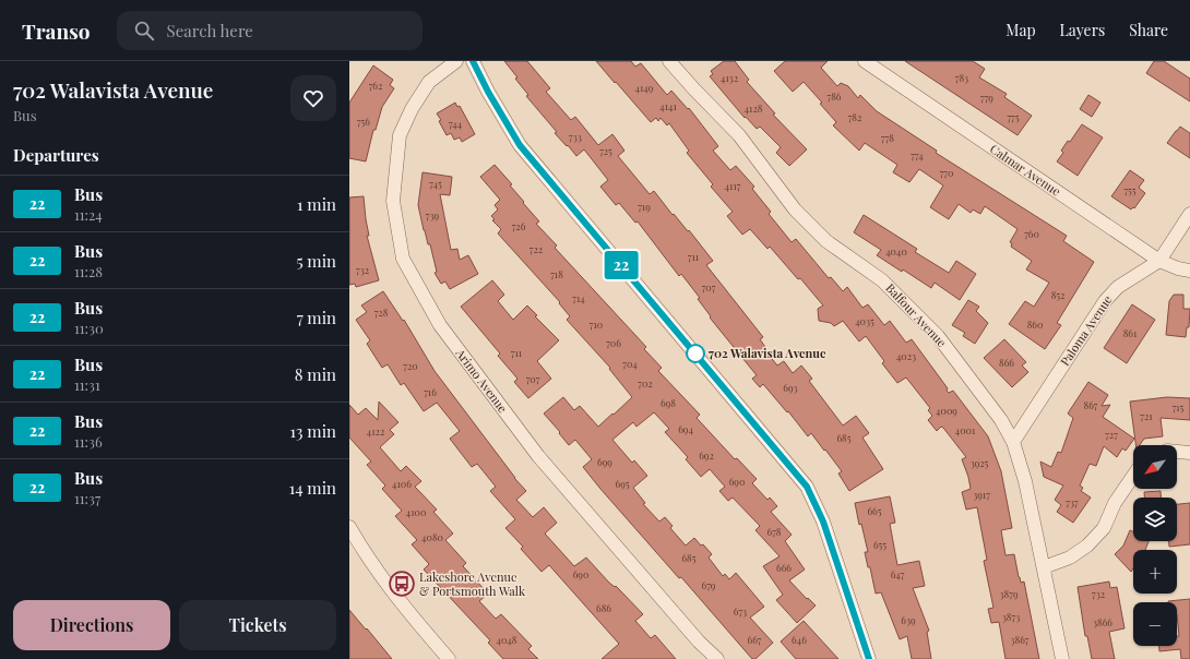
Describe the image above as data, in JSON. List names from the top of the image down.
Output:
{
  "streets": {
    "street": [
      "Calmar Avenue",
      "Balfour Avenue",
      "Paloma Avenue",
      "Arimo Avenue"
    ]
  },
  "crossings": [
    ["Calmar Avenue", "Paloma Avenue"],
    ["Balfour Avenue", "Paloma Avenue"]
  ],
  "places": {
    "other": ["702 Walavista Avenue"],
    "bus stop": ["Lakeshore Avenue & Portsmouth Walk"]
  },
  "lines": ["bus line 22"],
  "house_numbers": [
    "4132",
    "783",
    "762",
    "4149",
    "786",
    "779",
    "4141",
    "4128",
    "782",
    "775",
    "756",
    "744",
    "733",
    "778",
    "725",
    "774",
    "770",
    "745",
    "4117",
    "755",
    "719",
    "739",
    "726",
    "760",
    "722",
    "4040",
    "711",
    "732",
    "718",
    "707",
    "852",
    "714",
    "728",
    "4035",
    "710",
    "860",
    "861",
    "706",
    "711",
    "4023",
    "866",
    "704",
    "720",
    "707",
    "702",
    "693",
    "716",
    "698",
    "867",
    "715",
    "4009",
    "721",
    "694",
    "4001",
    "4122",
    "727",
    "685",
    "692",
    "699",
    "3925",
    "690",
    "4106",
    "695",
    "3917",
    "737",
    "665",
    "4100",
    "678",
    "4080",
    "655",
    "685",
    "666",
    "690",
    "647",
    "679",
    "3879",
    "732",
    "686",
    "673",
    "3873",
    "639",
    "3866",
    "4048",
    "667",
    "646",
    "3867"
  ],
  "north": "bottom left",
  "page": {
    "header": "Transo",
    "search": "Search here",
    "nav": ["Map", "Layers", "Share"],
    "heading": [
      ["702 Walavista Avenue", "Bus"],
      "Departures"
    ],
    "on_map": "22",
    "list": [
      {
        "mark": "22",
        "name": "Bus",
        "note": "11:24",
        "value": "1 min"
      },
      {
        "mark": "22",
        "name": "Bus",
        "note": "11:28",
        "value": "5 min"
      },
      {
        "mark": "22",
        "name": "Bus",
        "note": "11:30",
        "value": "7 min"
      },
      {
        "mark": "22",
        "name": "Bus",
        "note": "11:31",
        "value": "8 min"
      },
      {
        "mark": "22",
        "name": "Bus",
        "note": "11:36",
        "value": "13 min"
      },
      {
        "mark": "22",
        "name": "Bus",
        "note": "11:37",
        "value": "14 min"
      }
    ],
    "map_buttons": ["+", "−"],
    "buttons": ["Directions", "Tickets"]
  }
}
